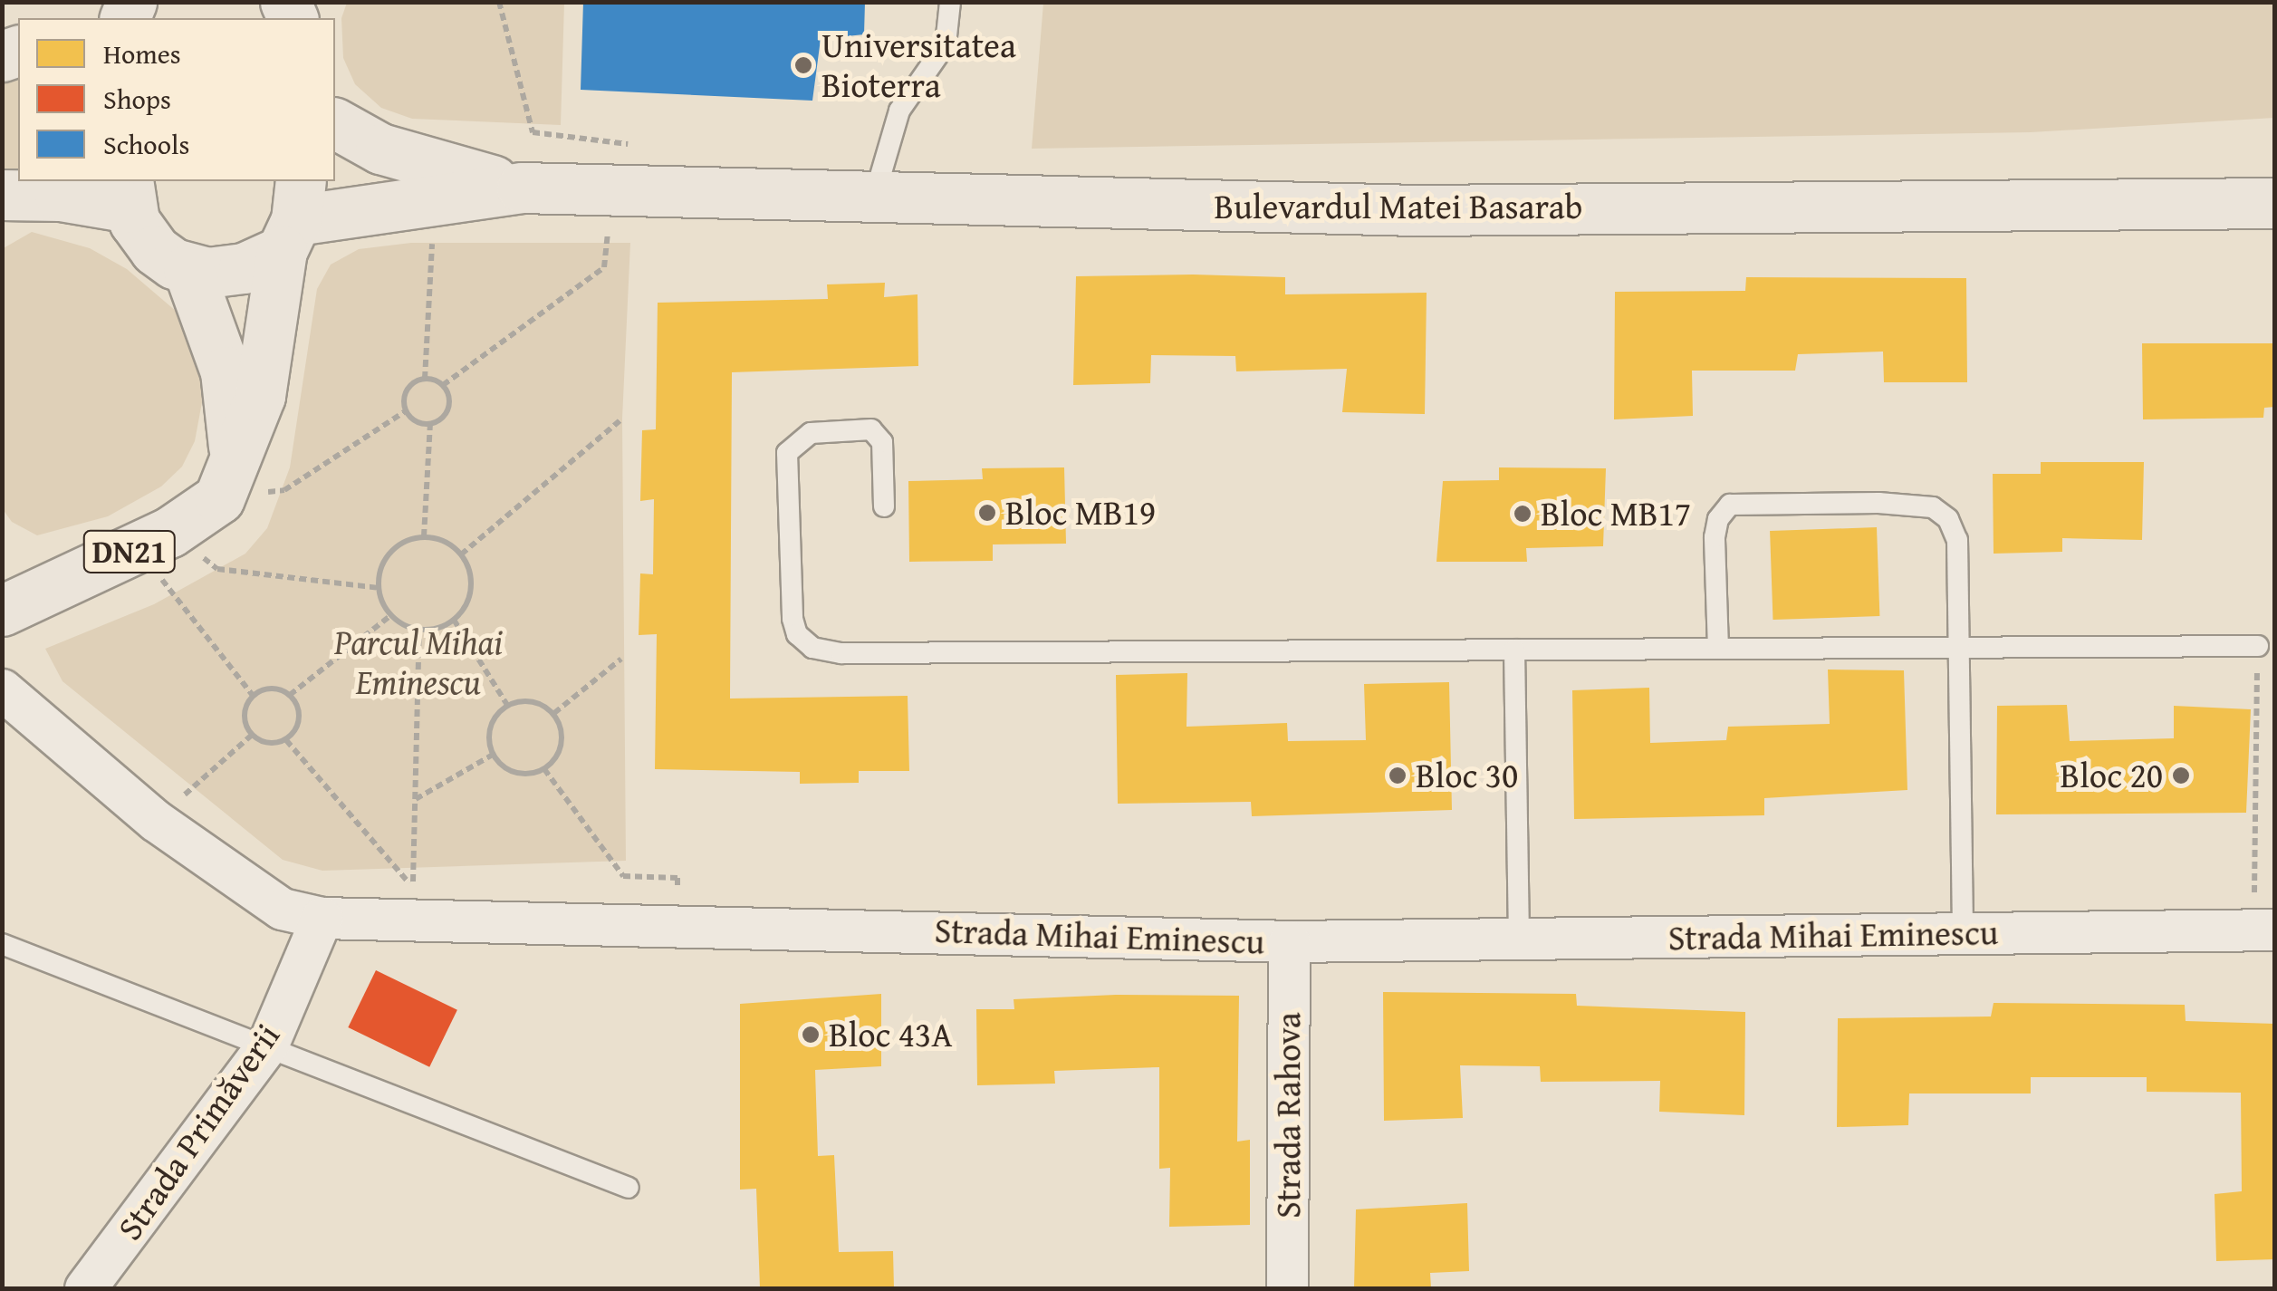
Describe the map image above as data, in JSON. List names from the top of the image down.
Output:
{
  "streets": {
    "main road": ["Bulevardul Matei Basarab", "DN21"],
    "street": ["Strada Mihai Eminescu", "Strada Rahova", "Strada Primăverii"]
  },
  "crossings": [
    ["Strada Mihai Eminescu", "Strada Rahova"],
    ["Strada Mihai Eminescu", "Strada Primăverii"]
  ],
  "parks": ["Parcul Mihai Eminescu"],
  "places": [
    "Universitatea Bioterra",
    "Bloc MB19",
    "Bloc MB17",
    "Bloc 30",
    "Bloc 20",
    "Bloc 43A"
  ],
  "legend": ["Homes", "Shops", "Schools"]
}
